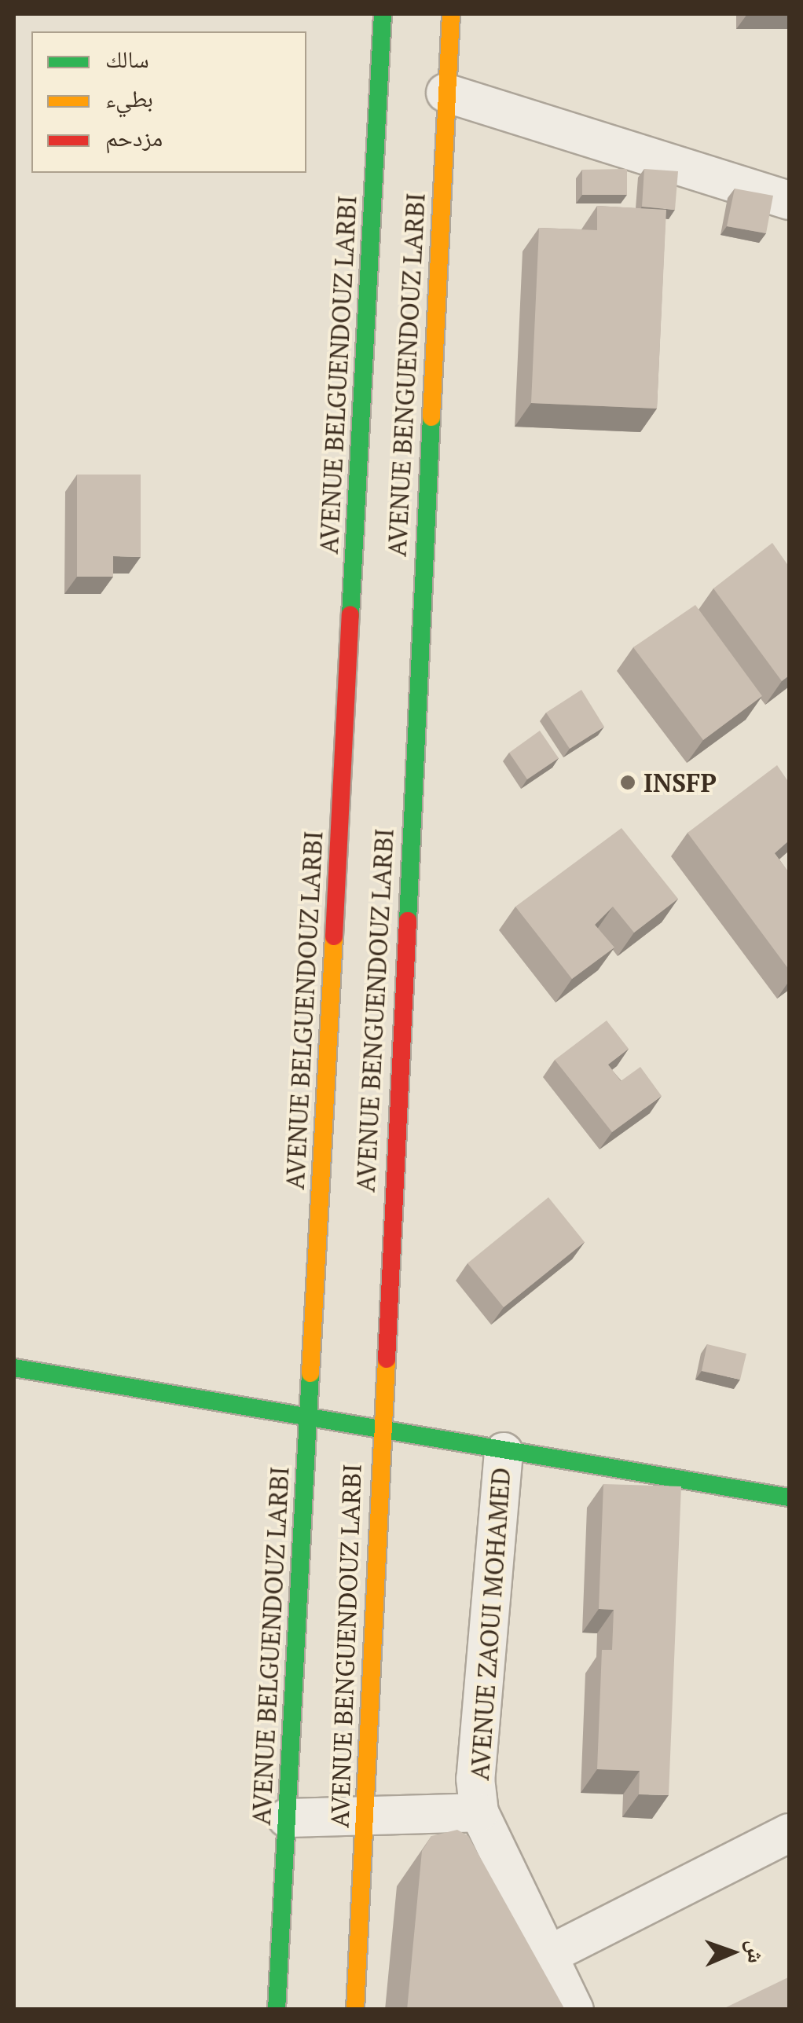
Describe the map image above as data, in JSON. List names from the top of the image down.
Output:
{
  "streets": {
    "main road": ["AVENUE BELGUENDOUZ LARBI", "AVENUE BENGUENDOUZ LARBI"],
    "street": ["AVENUE ZAOUI MOHAMED"]
  },
  "places": ["INSFP"],
  "legend": ["سالك", "بطيء", "مزدحم"],
  "north": "right"
}
